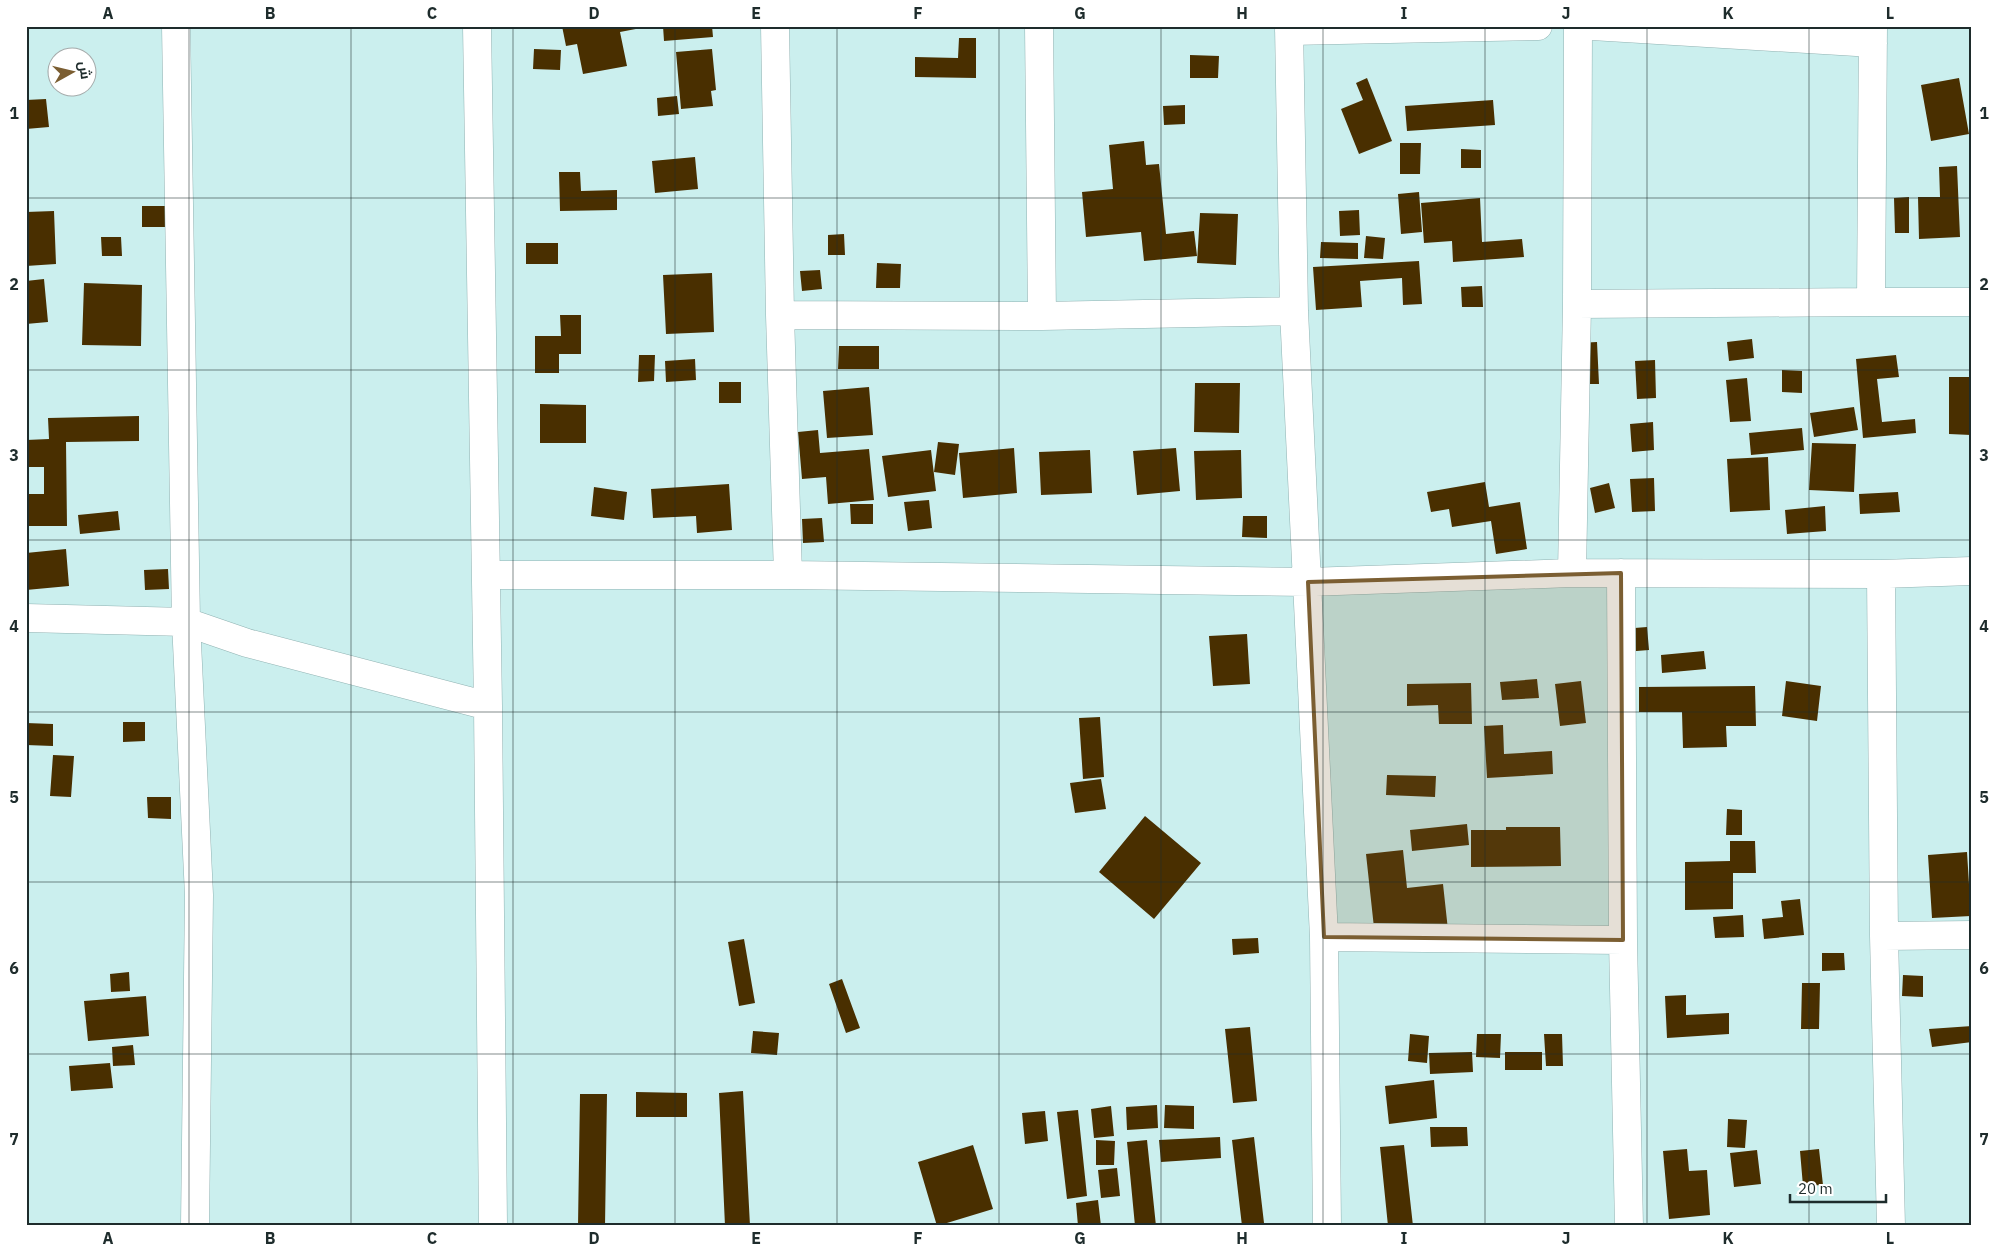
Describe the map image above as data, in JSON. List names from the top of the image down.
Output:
{
  "scale_bar": "20 m",
  "north": "right",
  "grid": {
    "columns": [
      "A",
      "B",
      "C",
      "D",
      "E",
      "F",
      "G",
      "H",
      "I",
      "J",
      "K",
      "L"
    ],
    "rows": [
      "1",
      "2",
      "3",
      "4",
      "5",
      "6",
      "7"
    ]
  }
}
